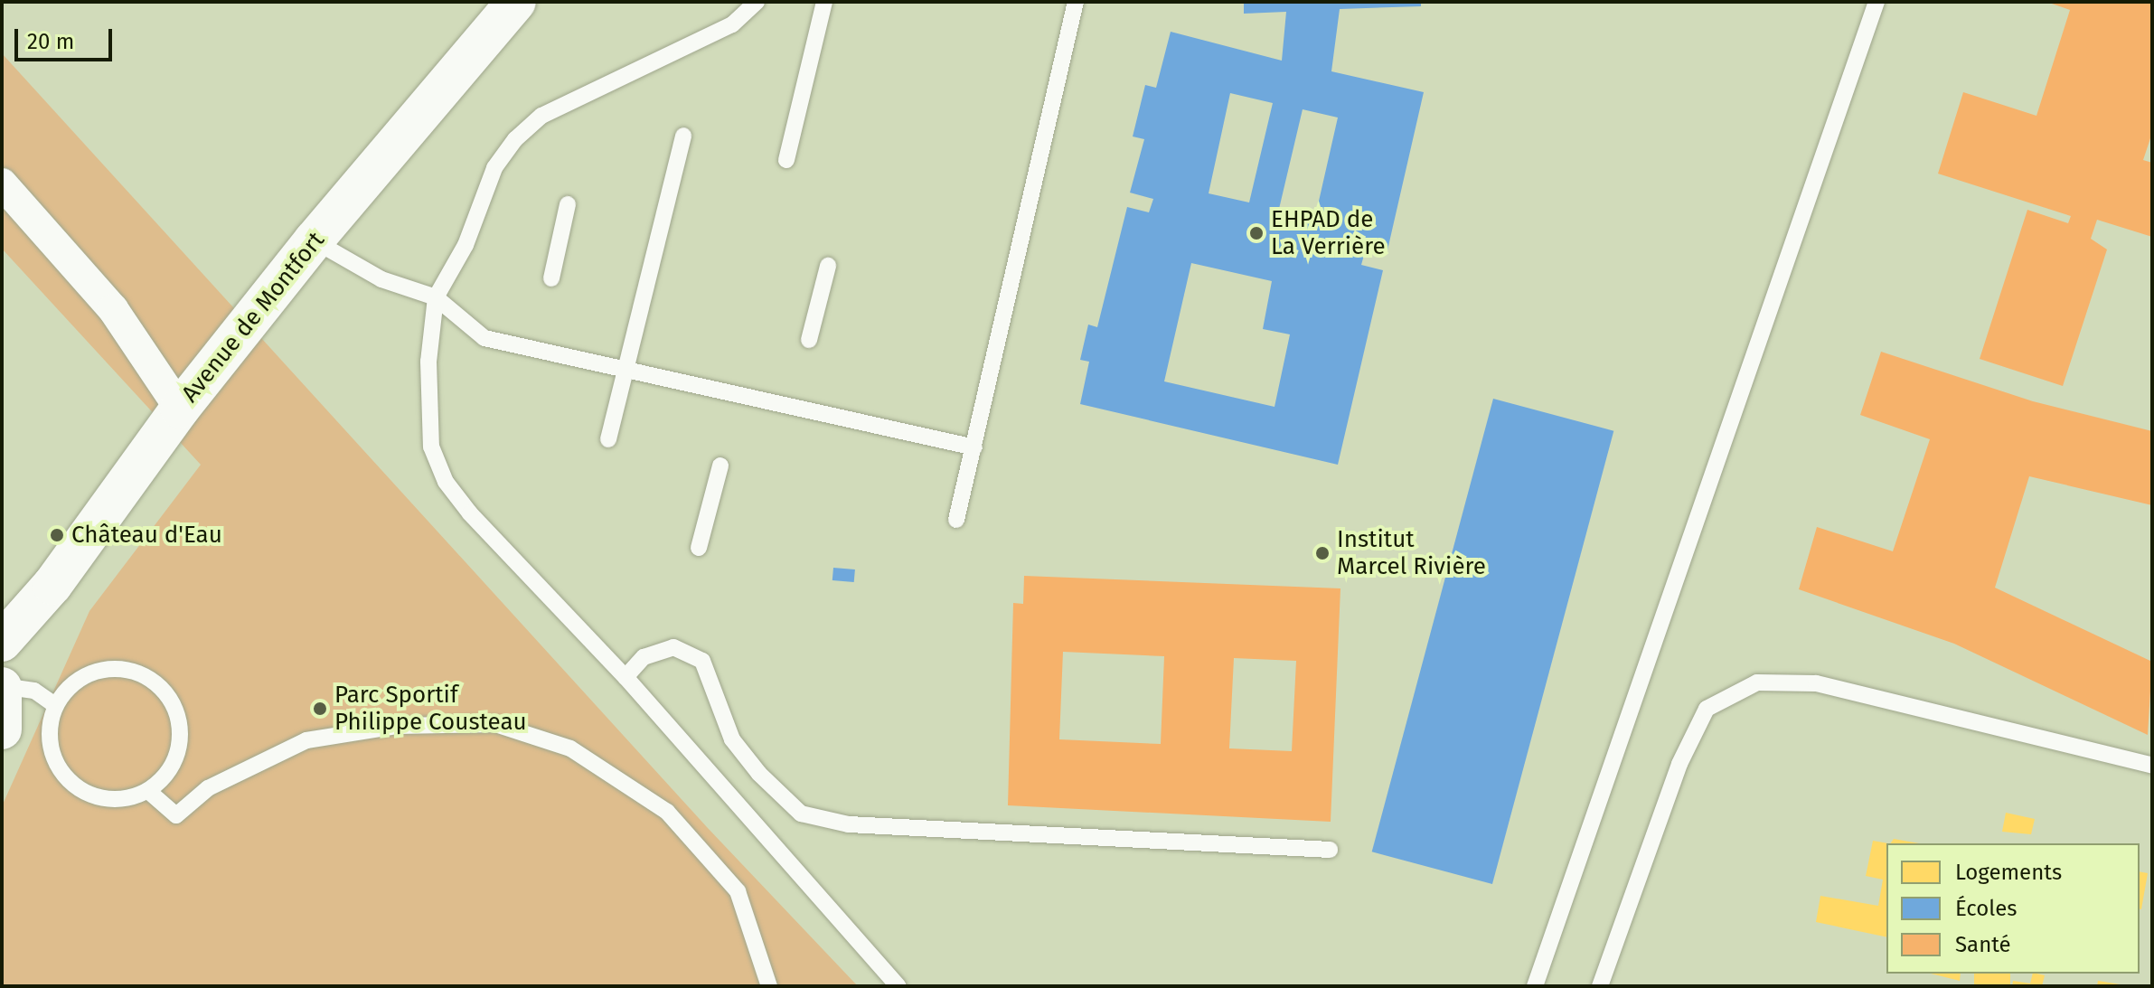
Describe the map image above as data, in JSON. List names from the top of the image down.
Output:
{
  "streets": {
    "street": ["Avenue de Montfort"]
  },
  "places": [
    "EHPAD de La Verrière",
    "Château d'Eau",
    "Institut Marcel Rivière",
    "Parc Sportif Philippe Cousteau"
  ],
  "legend": ["Logements", "Écoles", "Santé"],
  "scale_bar": "20 m"
}
